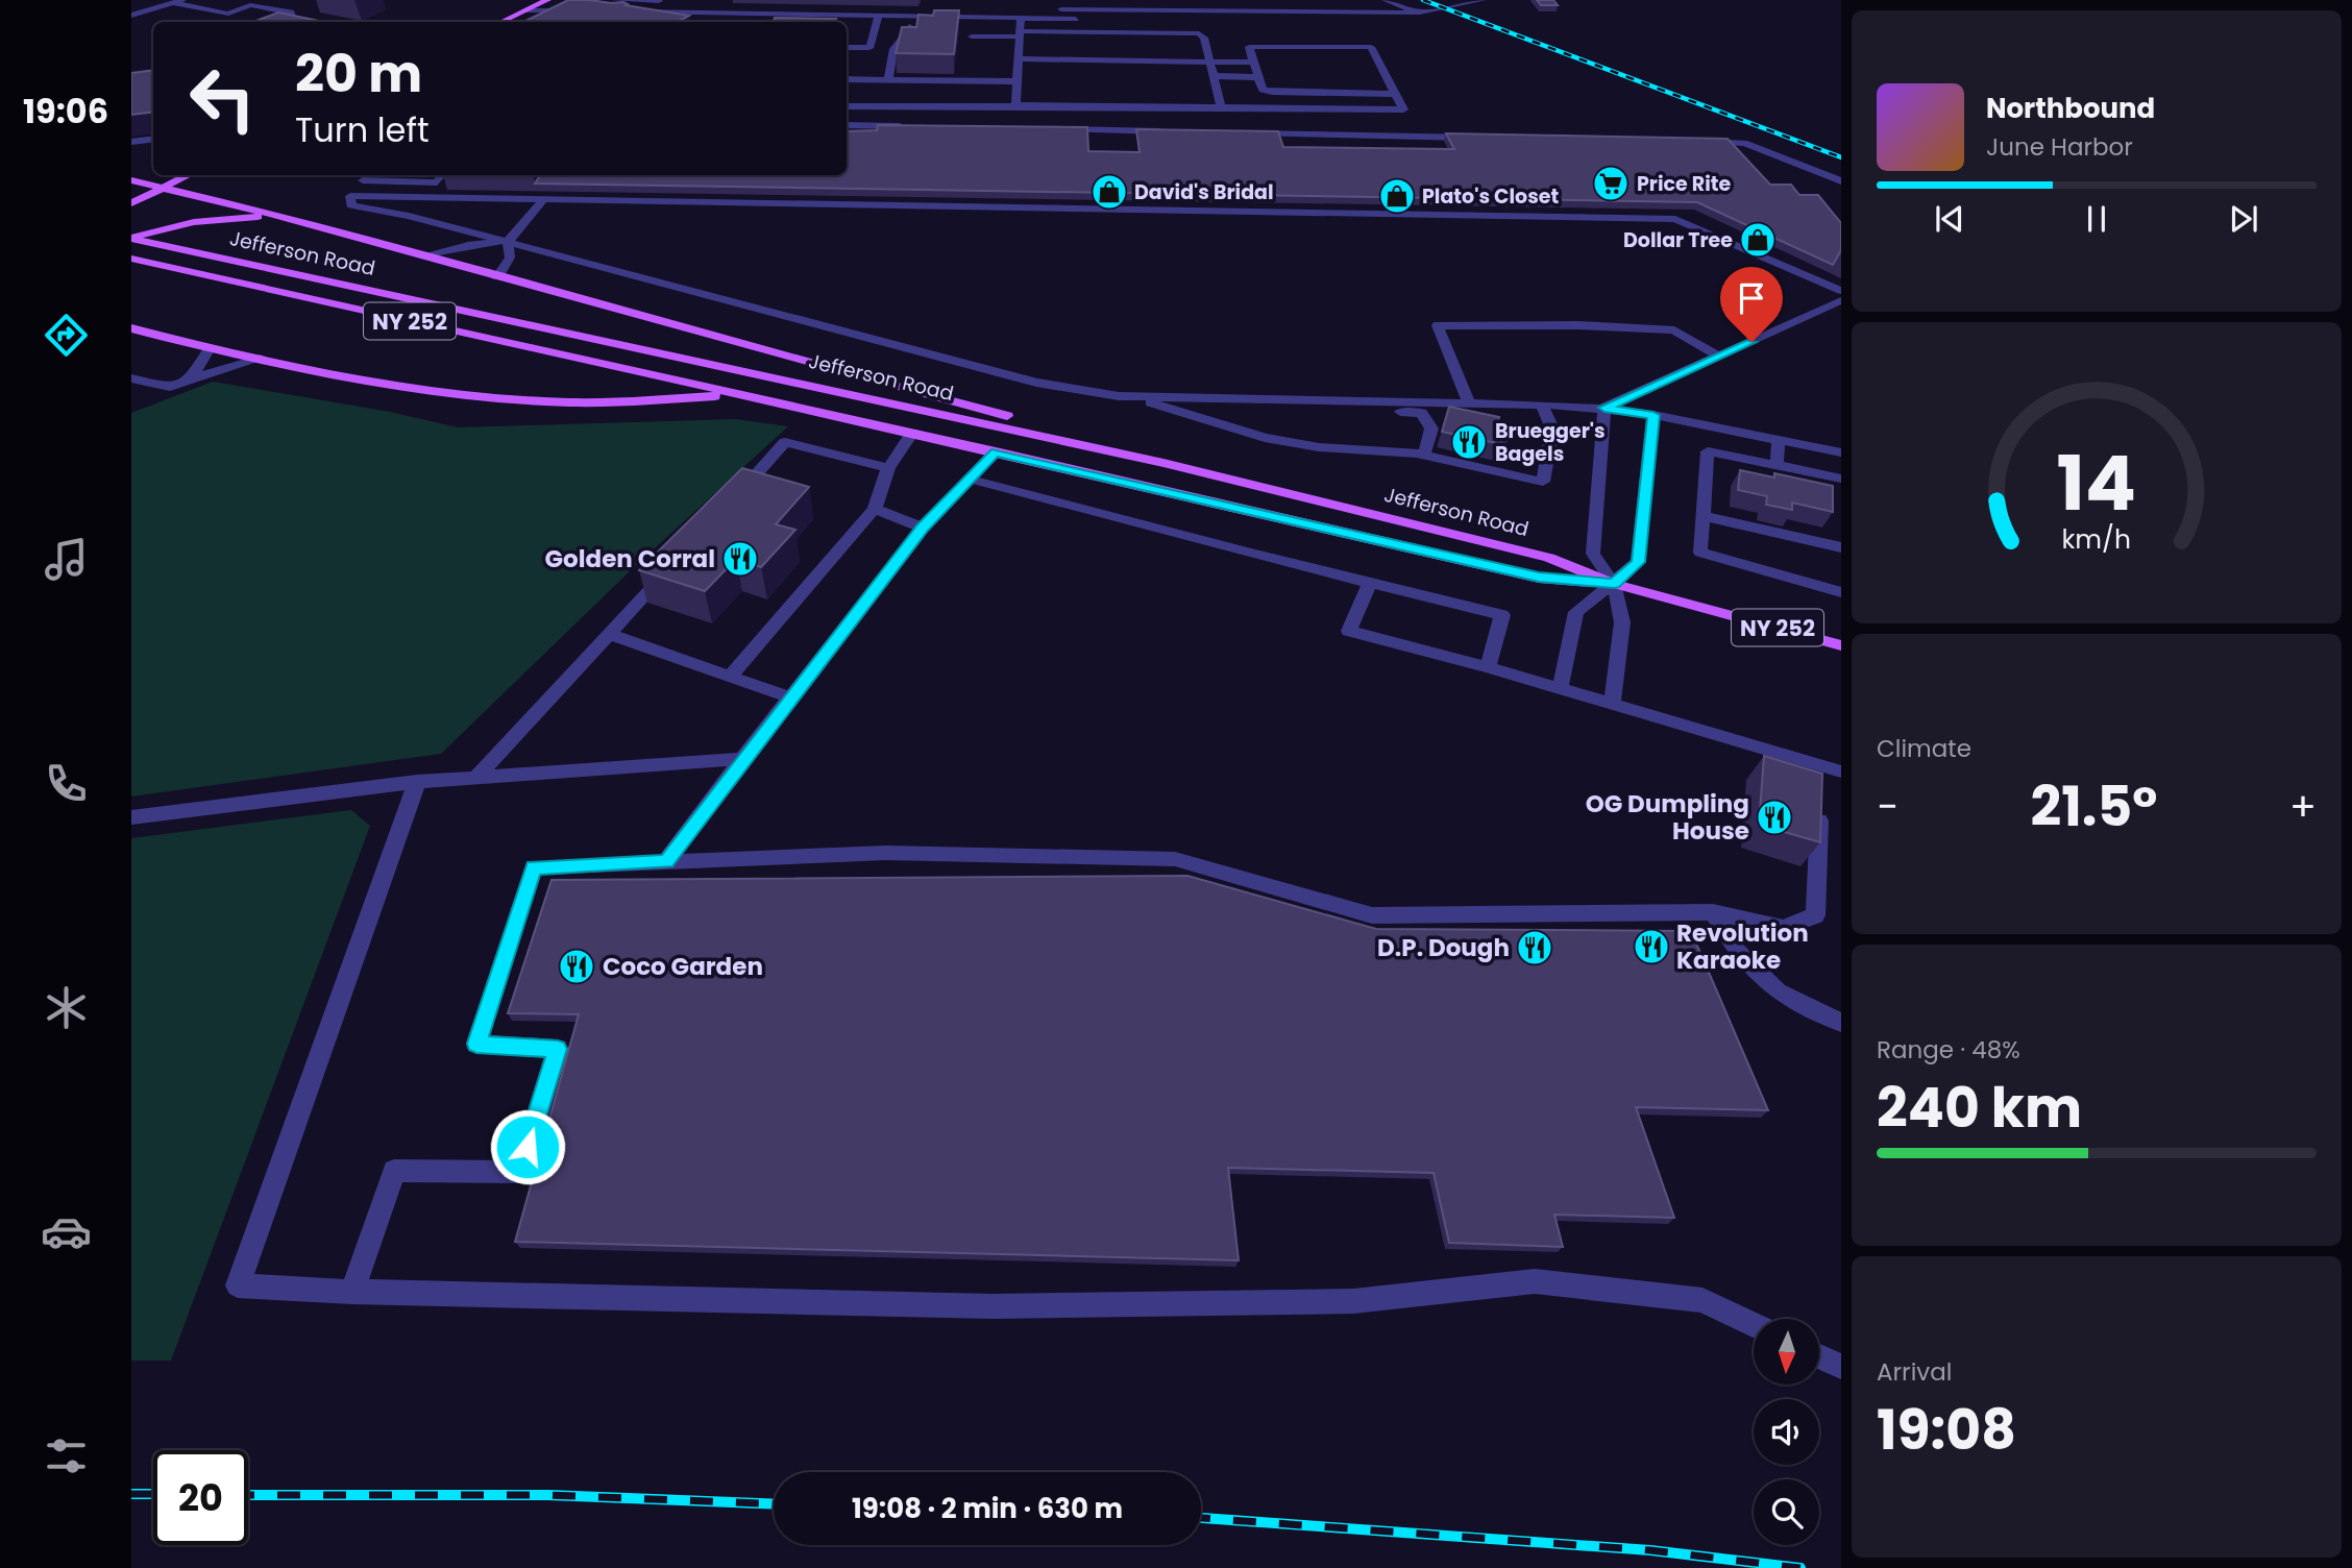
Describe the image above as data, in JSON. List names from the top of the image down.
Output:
{
  "streets": {
    "main road": ["Jefferson Road", "NY 252"]
  },
  "places": {
    "supermarket": ["Price Rite"],
    "shop": ["David's Bridal", "Plato's Closet", "Dollar Tree"],
    "restaurant": [
      "Bruegger's Bagels",
      "Golden Corral",
      "OG Dumpling House",
      "Revolution Karaoke",
      "D.P. Dough",
      "Coco Garden"
    ]
  },
  "north": "bottom",
  "page": {
    "tabs": "19:06",
    "turn": ["20 m", "Turn left"],
    "song": ["Northbound", "June Harbor"],
    "tile": [
      "Climate",
      ["Range · 48%", "240 km"],
      ["Arrival", "19:08"]
    ],
    "heat": ["−", "21.5°", "+"],
    "limit": "20",
    "trip": "19:08 · 2 min · 630 m",
    "gauge": ["14", "km/h"]
  }
}
